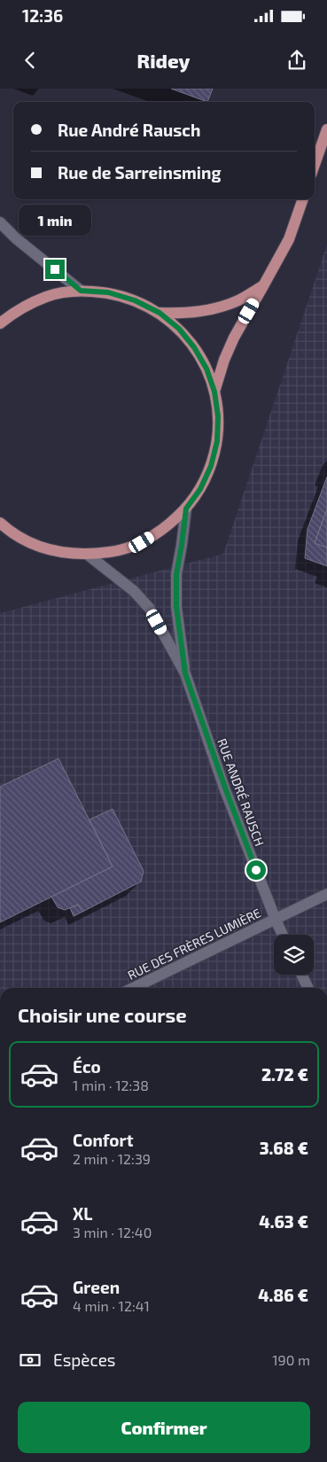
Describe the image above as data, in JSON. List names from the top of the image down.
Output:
{
  "streets": {
    "street": ["RUE ANDRÉ RAUSCH", "RUE DES FRÈRES LUMIÈRE"]
  },
  "crossings": [
    ["RUE ANDRÉ RAUSCH", "RUE DES FRÈRES LUMIÈRE"]
  ],
  "page": {
    "status": "12:36",
    "header": "Ridey",
    "banner": ["Rue André Rausch", "Rue de Sarreinsming"],
    "bubble": "1 min",
    "heading": "Choisir une course",
    "list": [
      {
        "name": "Éco",
        "note": "1 min · 12:38",
        "value": "2.72 €"
      },
      {
        "name": "Confort",
        "note": "2 min · 12:39",
        "value": "3.68 €"
      },
      {
        "name": "XL",
        "note": "3 min · 12:40",
        "value": "4.63 €"
      },
      {
        "name": "Green",
        "note": "4 min · 12:41",
        "value": "4.86 €"
      }
    ],
    "pay": ["Espèces", "190 m"],
    "buttons": "Confirmer"
  }
}
